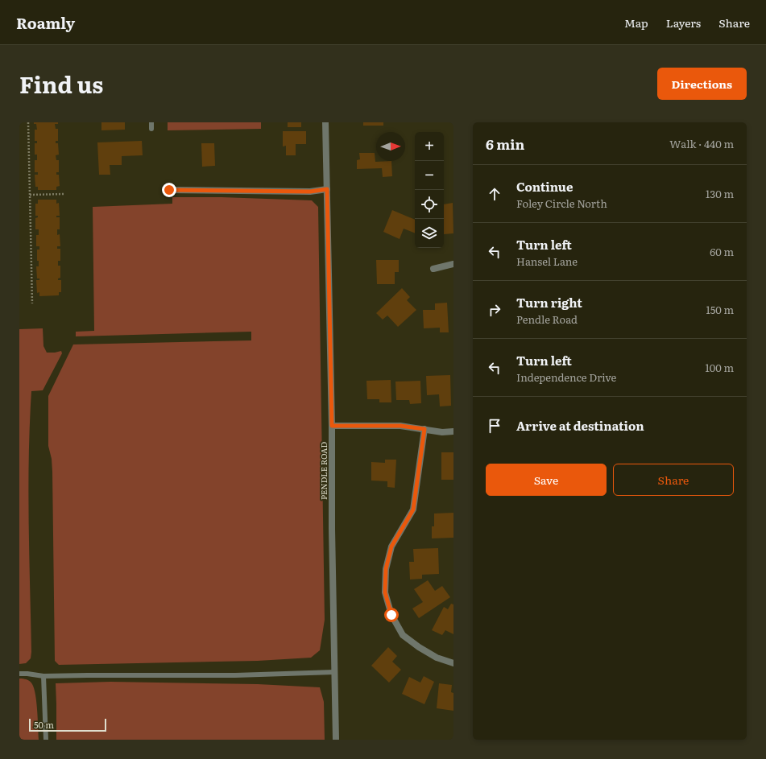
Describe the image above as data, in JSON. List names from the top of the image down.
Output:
{
  "streets": {
    "street": ["PENDLE ROAD"]
  },
  "scale_bar": "50 m",
  "north": "right",
  "page": {
    "header": "Roamly",
    "nav": ["Map", "Layers", "Share"],
    "title": "Find us",
    "buttons": [
      "Directions",
      ["Save", "Share"]
    ],
    "heading": ["6 min", "Walk · 440 m"],
    "map_buttons": ["+", "−"],
    "list": [
      ["Continue", "Foley Circle North", "130 m"],
      ["Turn left", "Hansel Lane", "60 m"],
      ["Turn right", "Pendle Road", "150 m"],
      ["Turn left", "Independence Drive", "100 m"],
      "Arrive at destination"
    ],
    "scale": "50 m"
  }
}
